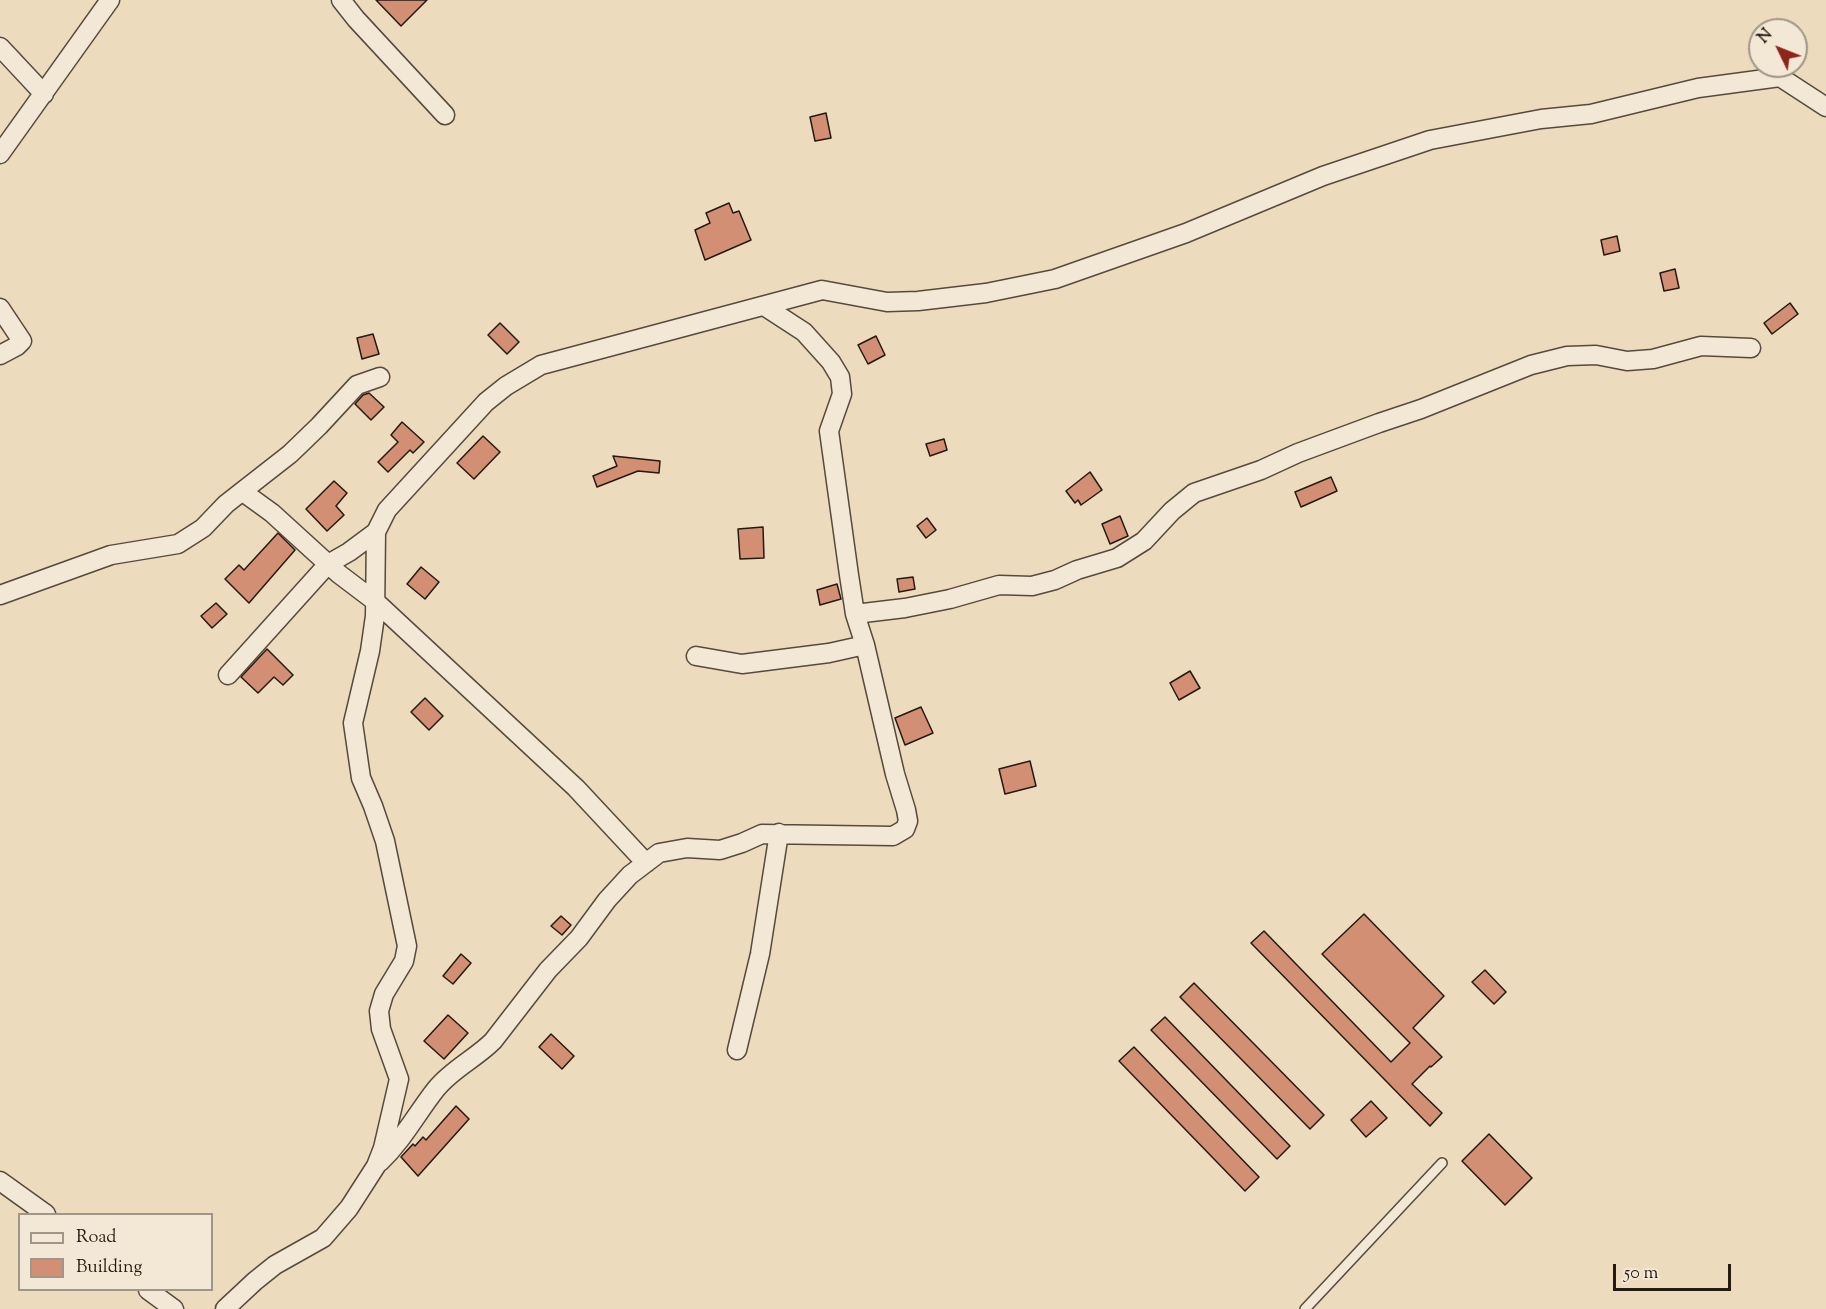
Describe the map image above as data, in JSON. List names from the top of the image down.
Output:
{
  "legend": ["Road", "Building"],
  "scale_bar": "50 m",
  "north": "top left"
}
